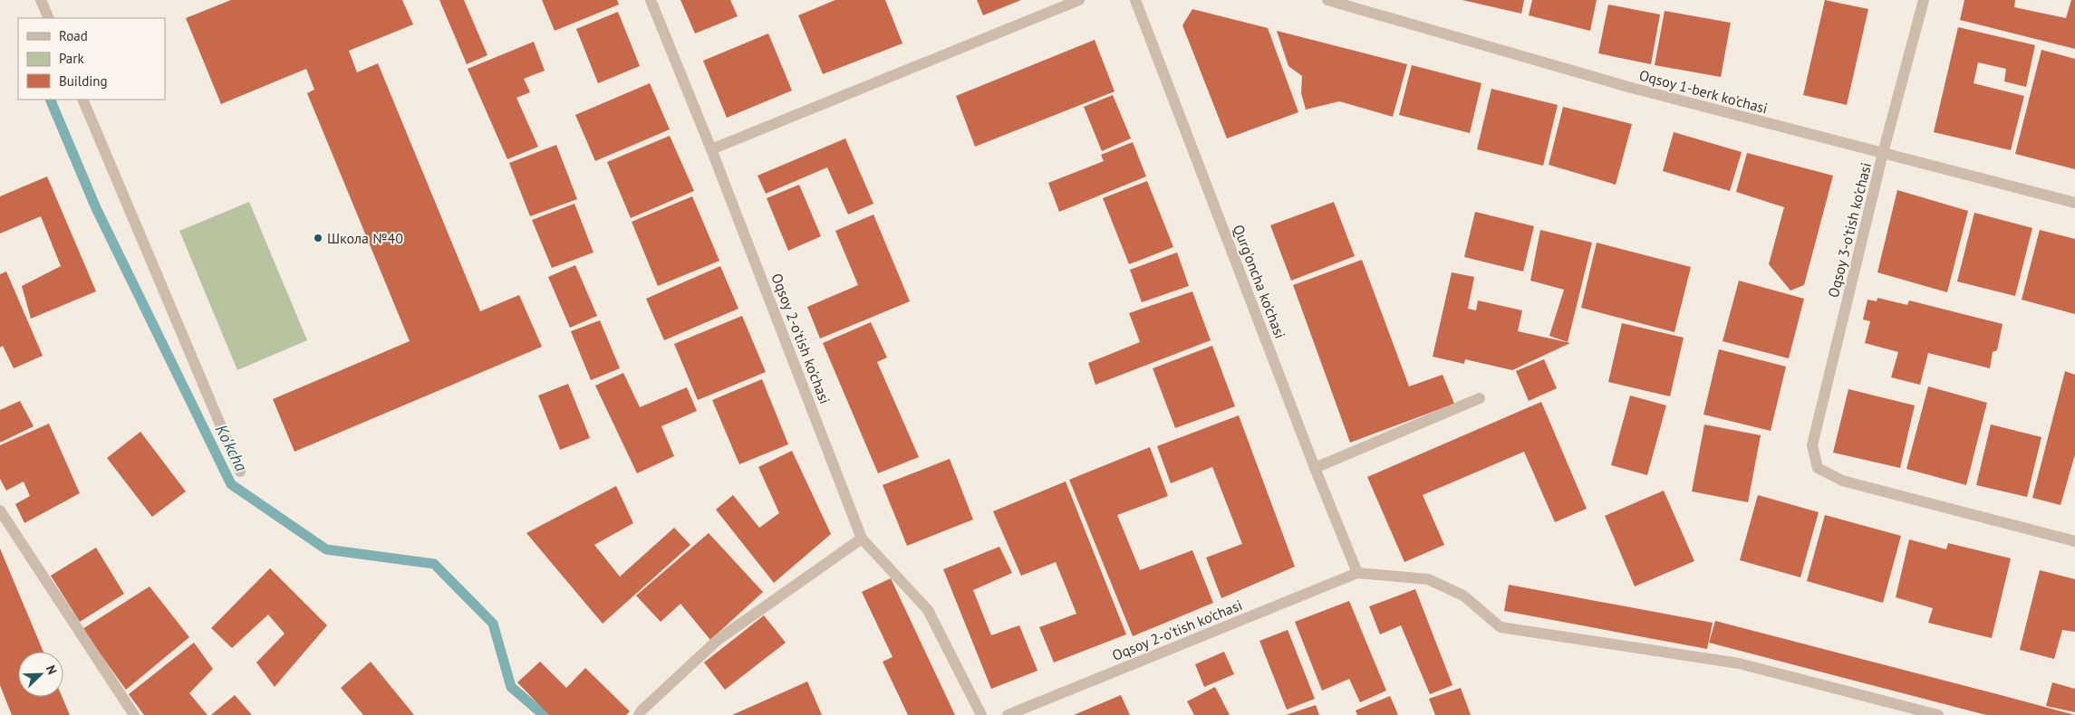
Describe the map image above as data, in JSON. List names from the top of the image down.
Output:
{
  "streets": {
    "street": [
      "Oqsoy 1-berk ko'chasi",
      "Oqsoy 3-o'tish ko'chasi",
      "Qurg'oncha ko'chasi",
      "Oqsoy 2-o'tish ko'chasi"
    ]
  },
  "crossings": [
    ["Oqsoy 1-berk ko'chasi", "Oqsoy 3-o'tish ko'chasi"],
    ["Qurg'oncha ko'chasi", "Oqsoy 2-o'tish ko'chasi"]
  ],
  "water": ["Ko'kcha"],
  "places": ["Школа №40"],
  "legend": ["Road", "Park", "Building"],
  "north": "top right"
}
